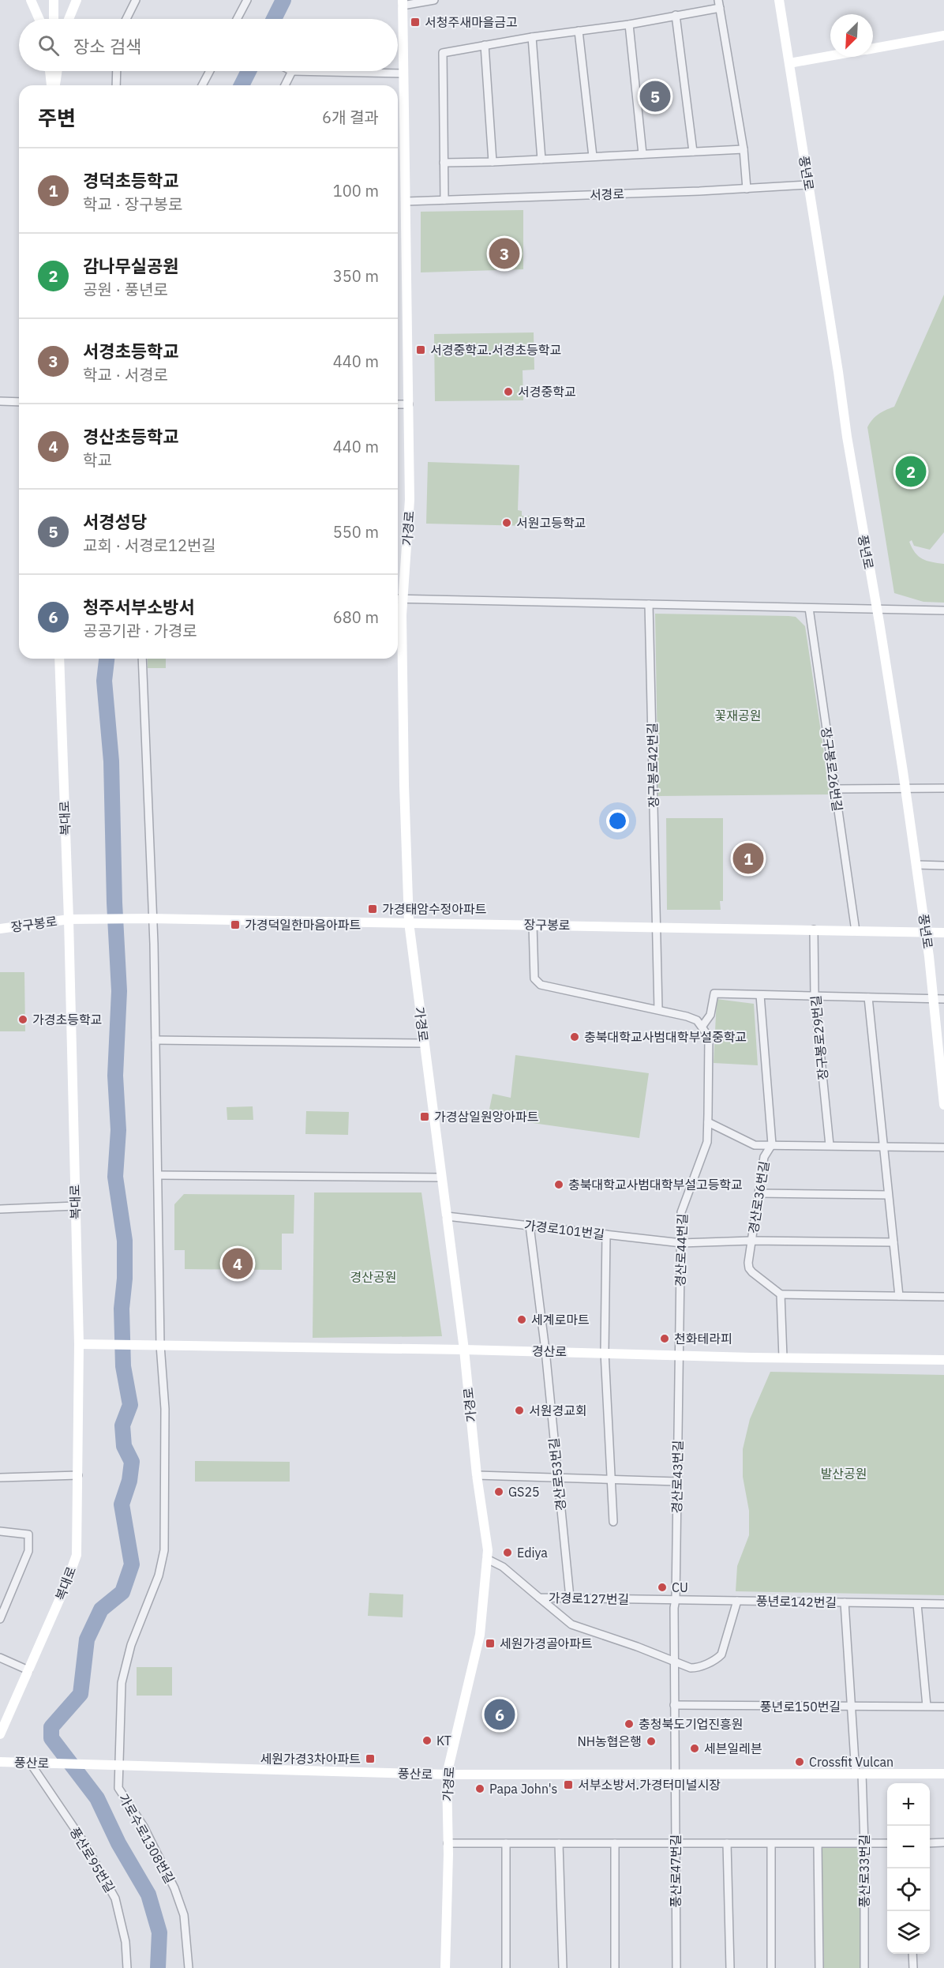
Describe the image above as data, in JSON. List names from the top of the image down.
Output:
{
  "streets": {
    "street": [
      "풍년로",
      "서경로",
      "가경로",
      "장구봉로42번길",
      "장구봉로26번길",
      "복대로",
      "장구봉로",
      "장구봉로29번길",
      "경산로36번길",
      "가경로101번길",
      "경산로44번길",
      "경산로",
      "경산로53번길",
      "경산로43번길",
      "가경로127번길",
      "풍년로142번길",
      "풍년로150번길",
      "풍산로",
      "가로수로1308번길",
      "풍산로95번길",
      "풍산로47번길",
      "풍산로33번길"
    ]
  },
  "crossings": [
    ["풍년로", "서경로"],
    ["풍년로", "장구봉로"],
    ["서경로", "가경로"],
    ["가경로", "장구봉로"],
    ["가경로", "가경로101번길"],
    ["가경로", "경산로"],
    ["가경로", "가경로127번길"],
    ["가경로", "풍산로"],
    ["장구봉로42번길", "장구봉로"],
    ["장구봉로26번길", "장구봉로"],
    ["복대로", "장구봉로"],
    ["복대로", "경산로"],
    ["장구봉로", "장구봉로29번길"],
    ["장구봉로", "가로수로1308번길"],
    ["경산로36번길", "가경로101번길"],
    ["가경로101번길", "경산로44번길"],
    ["가경로101번길", "경산로53번길"],
    ["경산로44번길", "경산로"],
    ["경산로44번길", "경산로43번길"],
    ["경산로", "경산로53번길"],
    ["경산로", "경산로43번길"],
    ["경산로", "가로수로1308번길"],
    ["경산로53번길", "가경로127번길"],
    ["경산로43번길", "가경로127번길"],
    ["경산로43번길", "풍년로142번길"],
    ["경산로43번길", "풍년로150번길"],
    ["경산로43번길", "풍산로47번길"],
    ["가경로127번길", "풍년로142번길"],
    ["풍년로142번길", "풍산로33번길"],
    ["풍년로150번길", "풍산로47번길"],
    ["풍년로150번길", "풍산로33번길"],
    ["풍산로", "가로수로1308번길"],
    ["풍산로", "풍산로95번길"],
    ["풍산로", "풍산로47번길"],
    ["풍산로", "풍산로33번길"]
  ],
  "parks": ["꽃재공원", "경산공원", "발산공원"],
  "places": {
    "transit": [
      "서청주새마을금고",
      "서경중학교.서경초등학교",
      "가경태암수정아파트",
      "가경덕일한마음아파트",
      "가경삼일원앙아파트",
      "세원가경골아파트",
      "세원가경3차아파트",
      "서부소방서.가경터미널시장"
    ],
    "other": [
      "서경중학교",
      "서원고등학교",
      "가경초등학교",
      "충북대학교사범대학부설중학교",
      "충북대학교사범대학부설고등학교",
      "세계로마트",
      "천화테라피",
      "서원경교회",
      "GS25",
      "Ediya",
      "CU",
      "충청북도기업진흥원",
      "KT",
      "NH농협은행",
      "세븐일레븐",
      "Crossfit Vulcan",
      "Papa John's"
    ]
  },
  "north": "bottom left",
  "page": {
    "search": "장소 검색",
    "pins": [
      "5",
      "3",
      "2",
      "1",
      "4",
      "6"
    ],
    "heading": ["주변", "6개 결과"],
    "list": [
      {
        "mark": "1",
        "name": "경덕초등학교",
        "note": "학교 · 장구봉로",
        "value": "100 m"
      },
      {
        "mark": "2",
        "name": "감나무실공원",
        "note": "공원 · 풍년로",
        "value": "350 m"
      },
      {
        "mark": "3",
        "name": "서경초등학교",
        "note": "학교 · 서경로",
        "value": "440 m"
      },
      {
        "mark": "4",
        "name": "경산초등학교",
        "note": "학교",
        "value": "440 m"
      },
      {
        "mark": "5",
        "name": "서경성당",
        "note": "교회 · 서경로12번길",
        "value": "550 m"
      },
      {
        "mark": "6",
        "name": "청주서부소방서",
        "note": "공공기관 · 가경로",
        "value": "680 m"
      }
    ],
    "map_buttons": ["+", "−"]
  }
}
